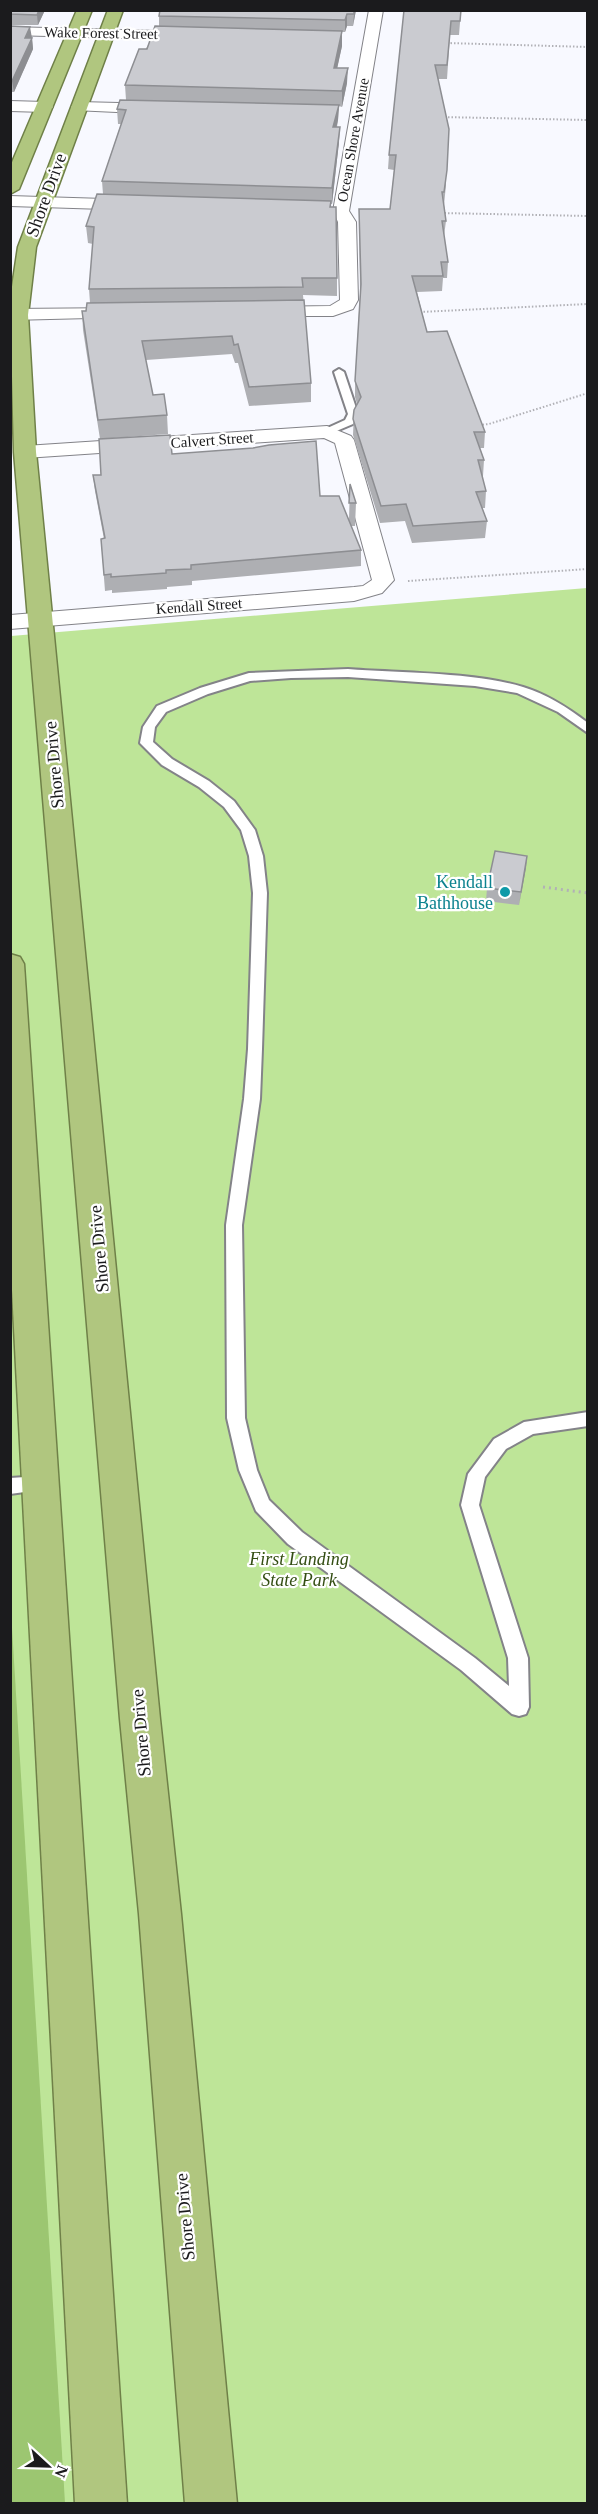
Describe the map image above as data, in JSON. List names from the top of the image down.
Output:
{
  "streets": {
    "highway": ["Shore Drive"],
    "street": [
      "Wake Forest Street",
      "Ocean Shore Avenue",
      "Calvert Street",
      "Kendall Street"
    ]
  },
  "crossings": [
    ["Wake Forest Street", "Shore Drive"],
    ["Shore Drive", "Calvert Street"],
    ["Shore Drive", "Kendall Street"]
  ],
  "parks": ["First Landing State Park"],
  "places": ["Kendall Bathhouse"],
  "north": "right"
}
